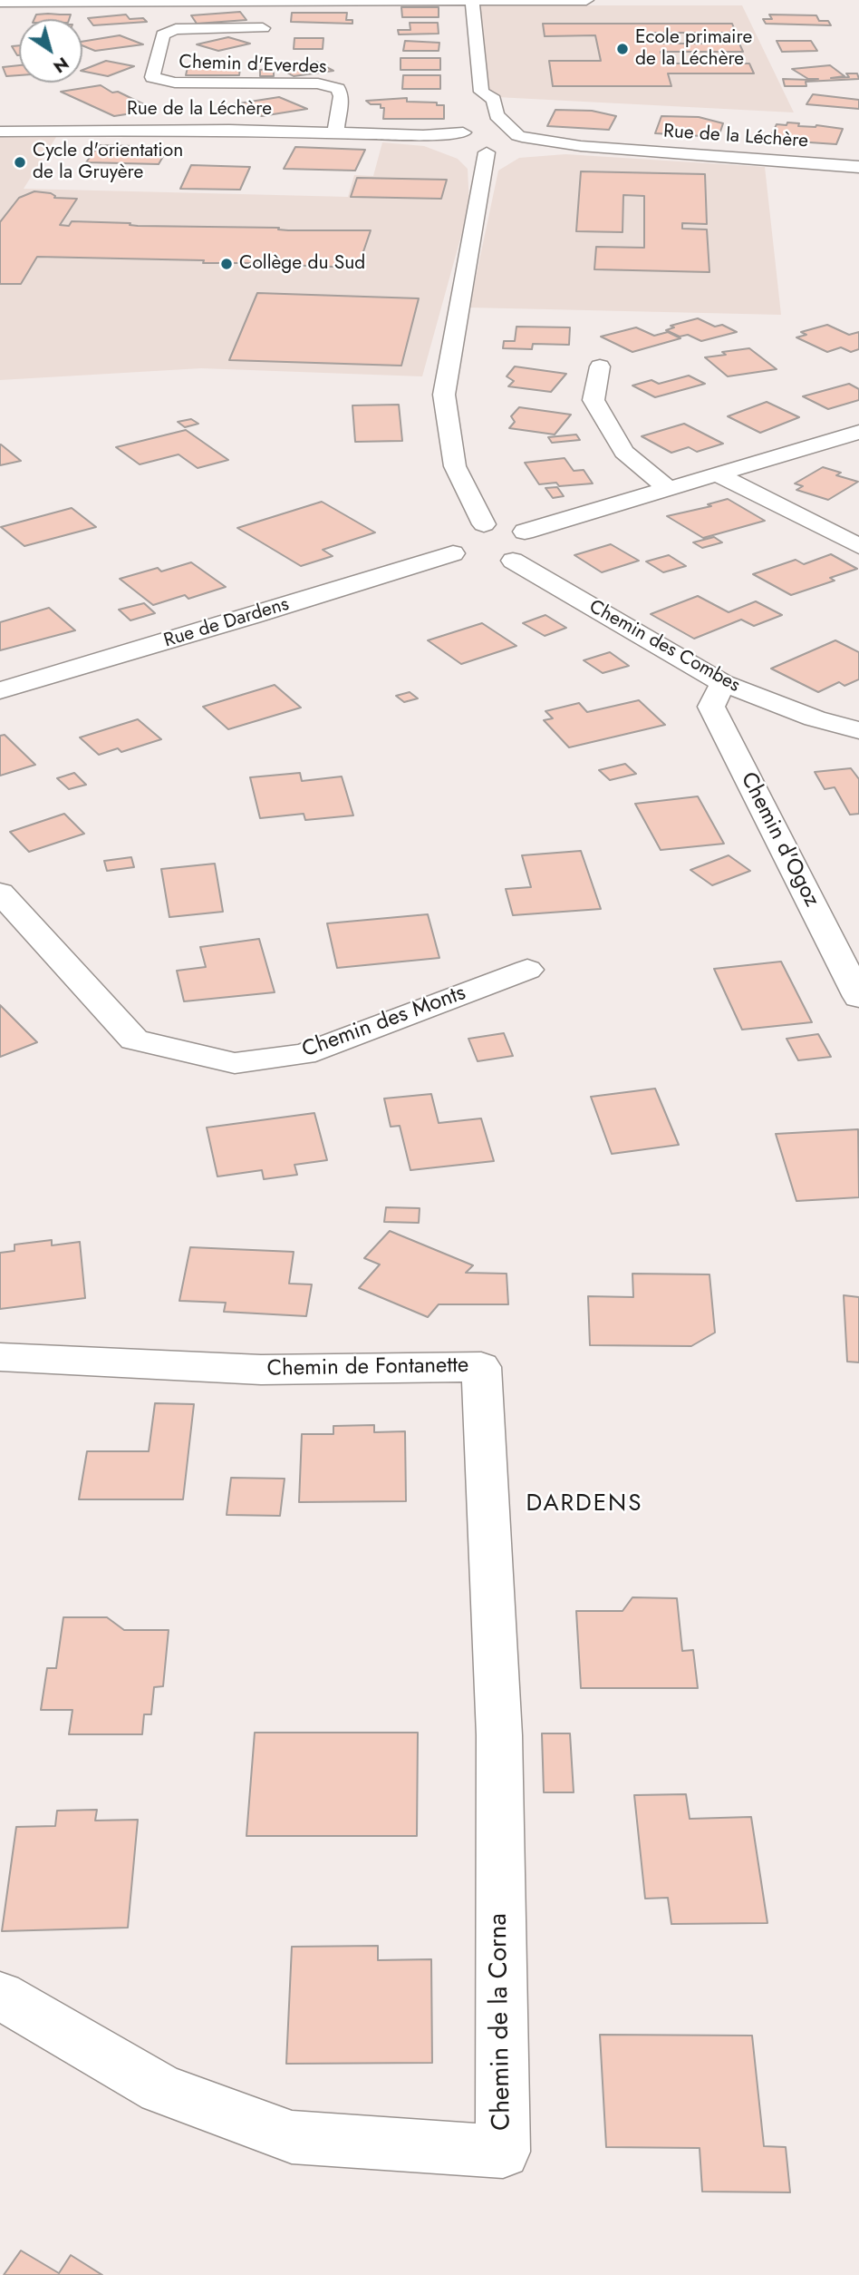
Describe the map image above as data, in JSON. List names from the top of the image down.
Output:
{
  "streets": {
    "street": [
      "Chemin d'Everdes",
      "Rue de la Léchère",
      "Rue de Dardens",
      "Chemin des Combes",
      "Chemin d'Ogoz",
      "Chemin des Monts",
      "Chemin de Fontanette",
      "Chemin de la Corna"
    ]
  },
  "crossings": [
    ["Chemin d'Everdes", "Rue de la Léchère"],
    ["Rue de Dardens", "Chemin des Combes"],
    ["Chemin des Combes", "Chemin d'Ogoz"],
    ["Chemin de Fontanette", "Chemin de la Corna"]
  ],
  "districts": ["DARDENS"],
  "places": ["Ecole primaire de la Léchère", "Cycle d'orientation de la Gruyère", "Collège du Sud"],
  "north": "bottom right"
}
